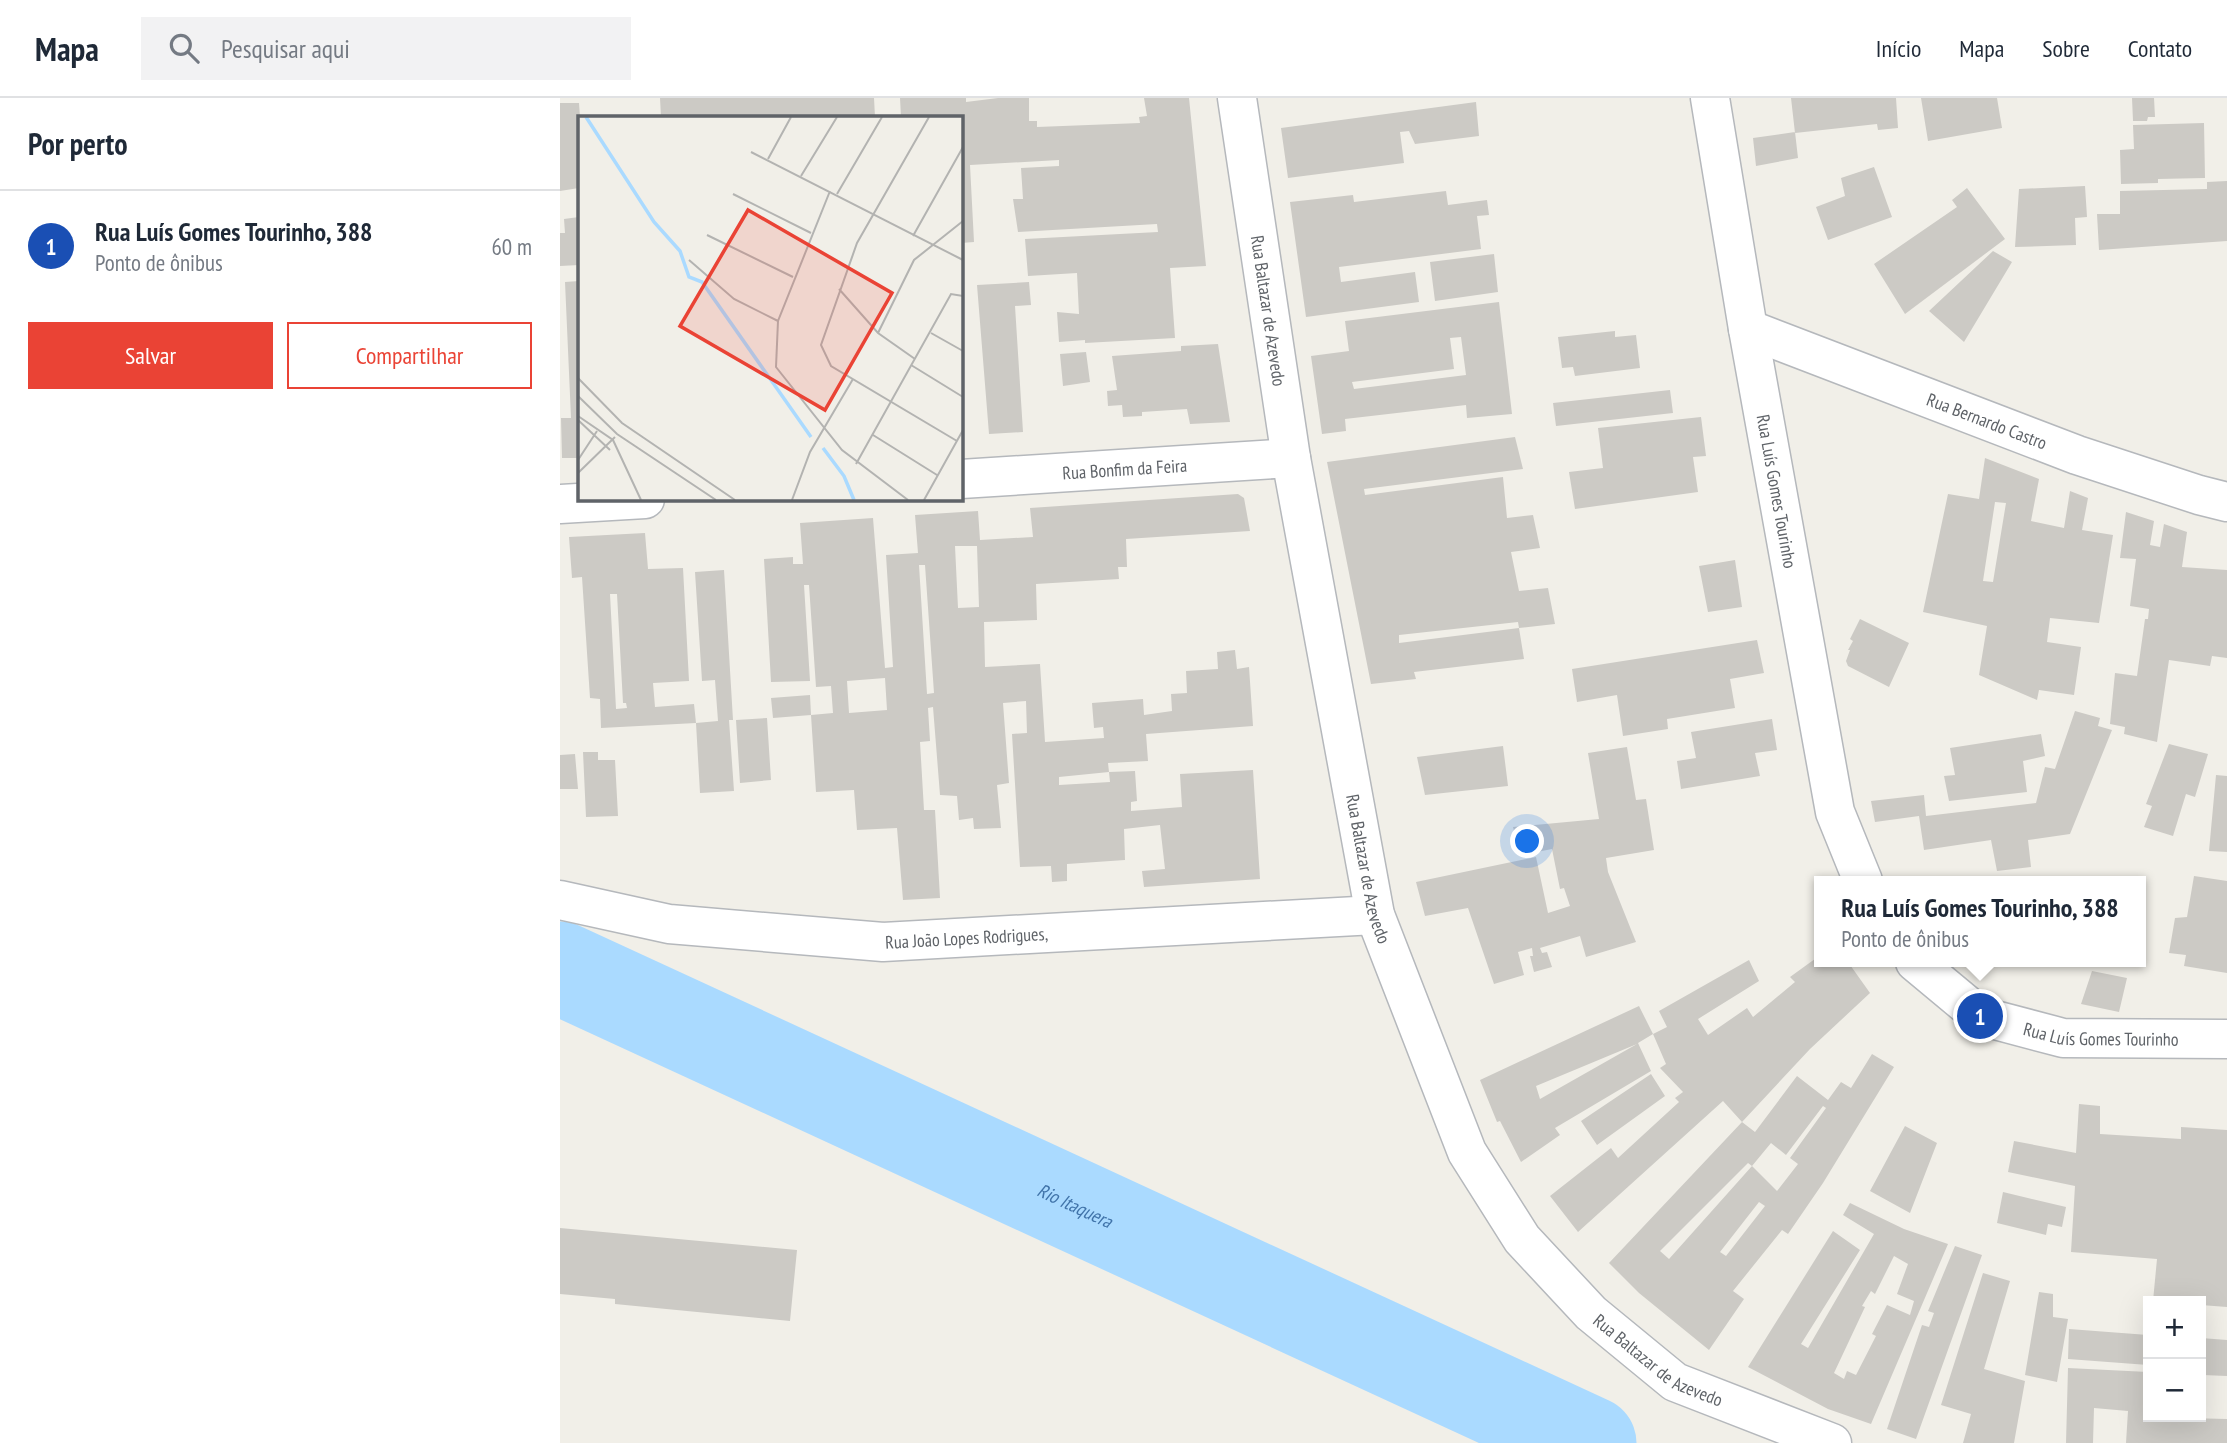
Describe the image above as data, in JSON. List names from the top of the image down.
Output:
{
  "streets": {
    "street": [
      "Rua Baltazar de Azevedo",
      "Rua Bernardo Castro",
      "Rua Bonfim da Feira",
      "Rua Luís Gomes Tourinho",
      "Rua João Lopes Rodrigues,"
    ]
  },
  "crossings": [
    ["Rua Baltazar de Azevedo", "Rua Bonfim da Feira"],
    ["Rua Baltazar de Azevedo", "Rua João Lopes Rodrigues,"],
    ["Rua Bernardo Castro", "Rua Luís Gomes Tourinho"]
  ],
  "water": ["Rio Itaquera"],
  "page": {
    "header": "Mapa",
    "search": "Pesquisar aqui",
    "nav": [
      "Início",
      "Mapa",
      "Sobre",
      "Contato"
    ],
    "heading": "Por perto",
    "list": [
      {
        "mark": "1",
        "name": "Rua Luís Gomes Tourinho, 388",
        "note": "Ponto de ônibus",
        "value": "60 m"
      }
    ],
    "buttons": ["Salvar", "Compartilhar"],
    "popup": ["Rua Luís Gomes Tourinho, 388", "Ponto de ônibus"],
    "pins": "1",
    "map_buttons": ["+", "−"]
  }
}
